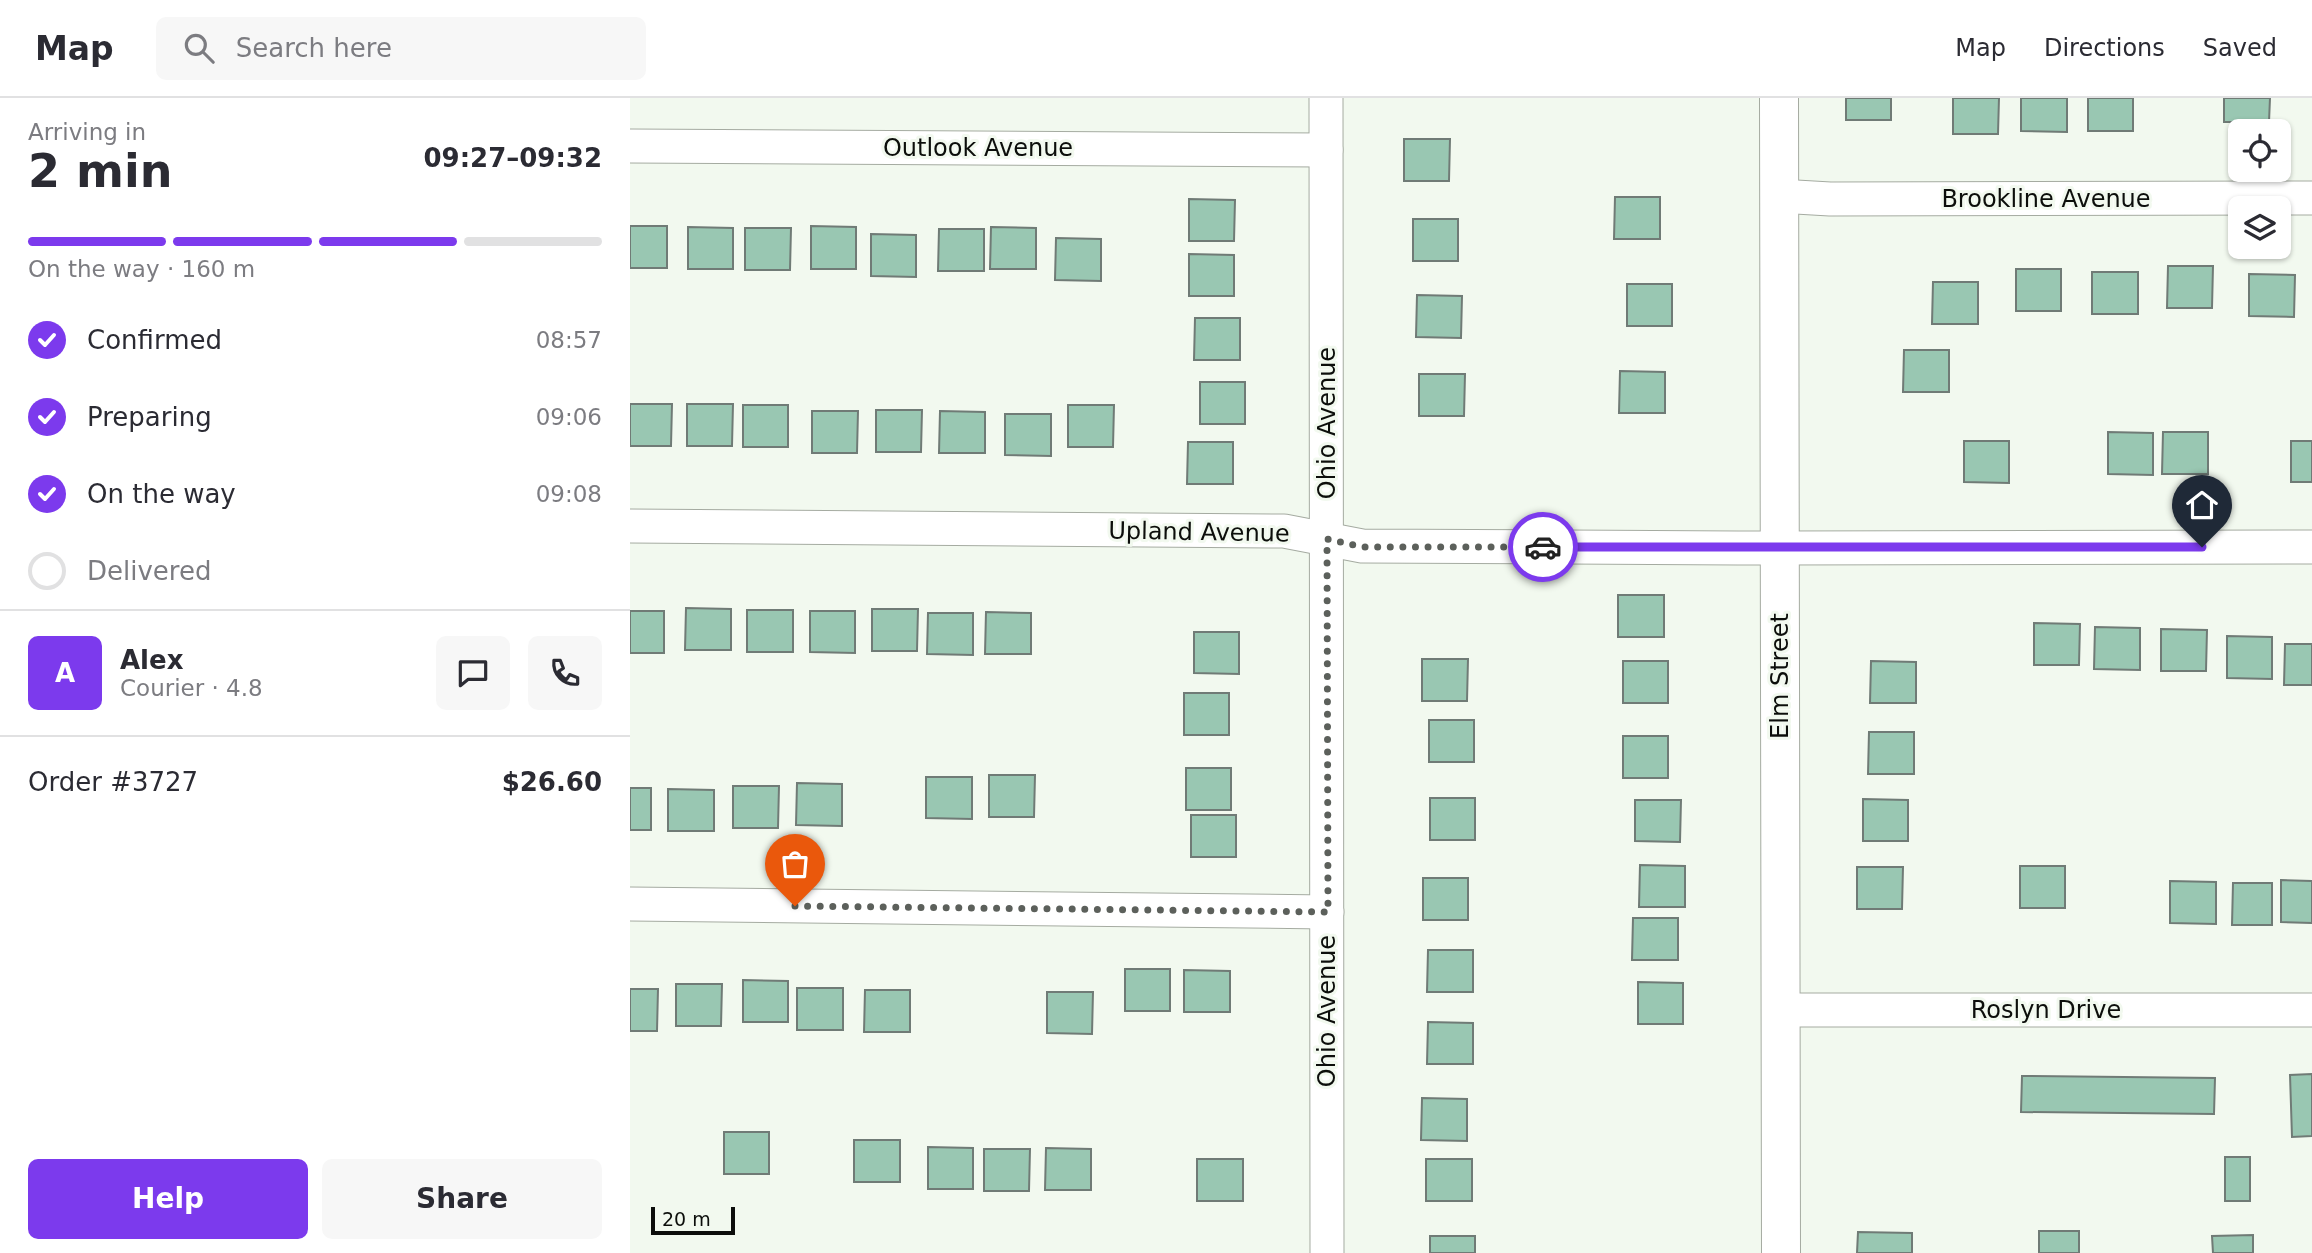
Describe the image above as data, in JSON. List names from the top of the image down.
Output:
{
  "streets": {
    "street": [
      "Outlook Avenue",
      "Brookline Avenue",
      "Ohio Avenue",
      "Upland Avenue",
      "Elm Street",
      "Roslyn Drive"
    ]
  },
  "crossings": [
    ["Outlook Avenue", "Ohio Avenue"],
    ["Brookline Avenue", "Elm Street"],
    ["Ohio Avenue", "Upland Avenue"],
    ["Upland Avenue", "Elm Street"],
    ["Elm Street", "Roslyn Drive"]
  ],
  "scale_bar": "20 m",
  "page": {
    "header": "Map",
    "search": "Search here",
    "nav": ["Map", "Directions", "Saved"],
    "heading": ["2 min", "Arriving in", "09:27–09:32"],
    "panel": [
      "Alex",
      "Courier · 4.8",
      "Order #3727",
      "$26.60"
    ],
    "bar": "On the way · 160 m",
    "list": [
      ["Confirmed", "08:57"],
      ["Preparing", "09:06"],
      ["On the way", "09:08"],
      "Delivered"
    ],
    "round": "A",
    "buttons": ["Help", "Share"],
    "scale": "20 m"
  }
}
